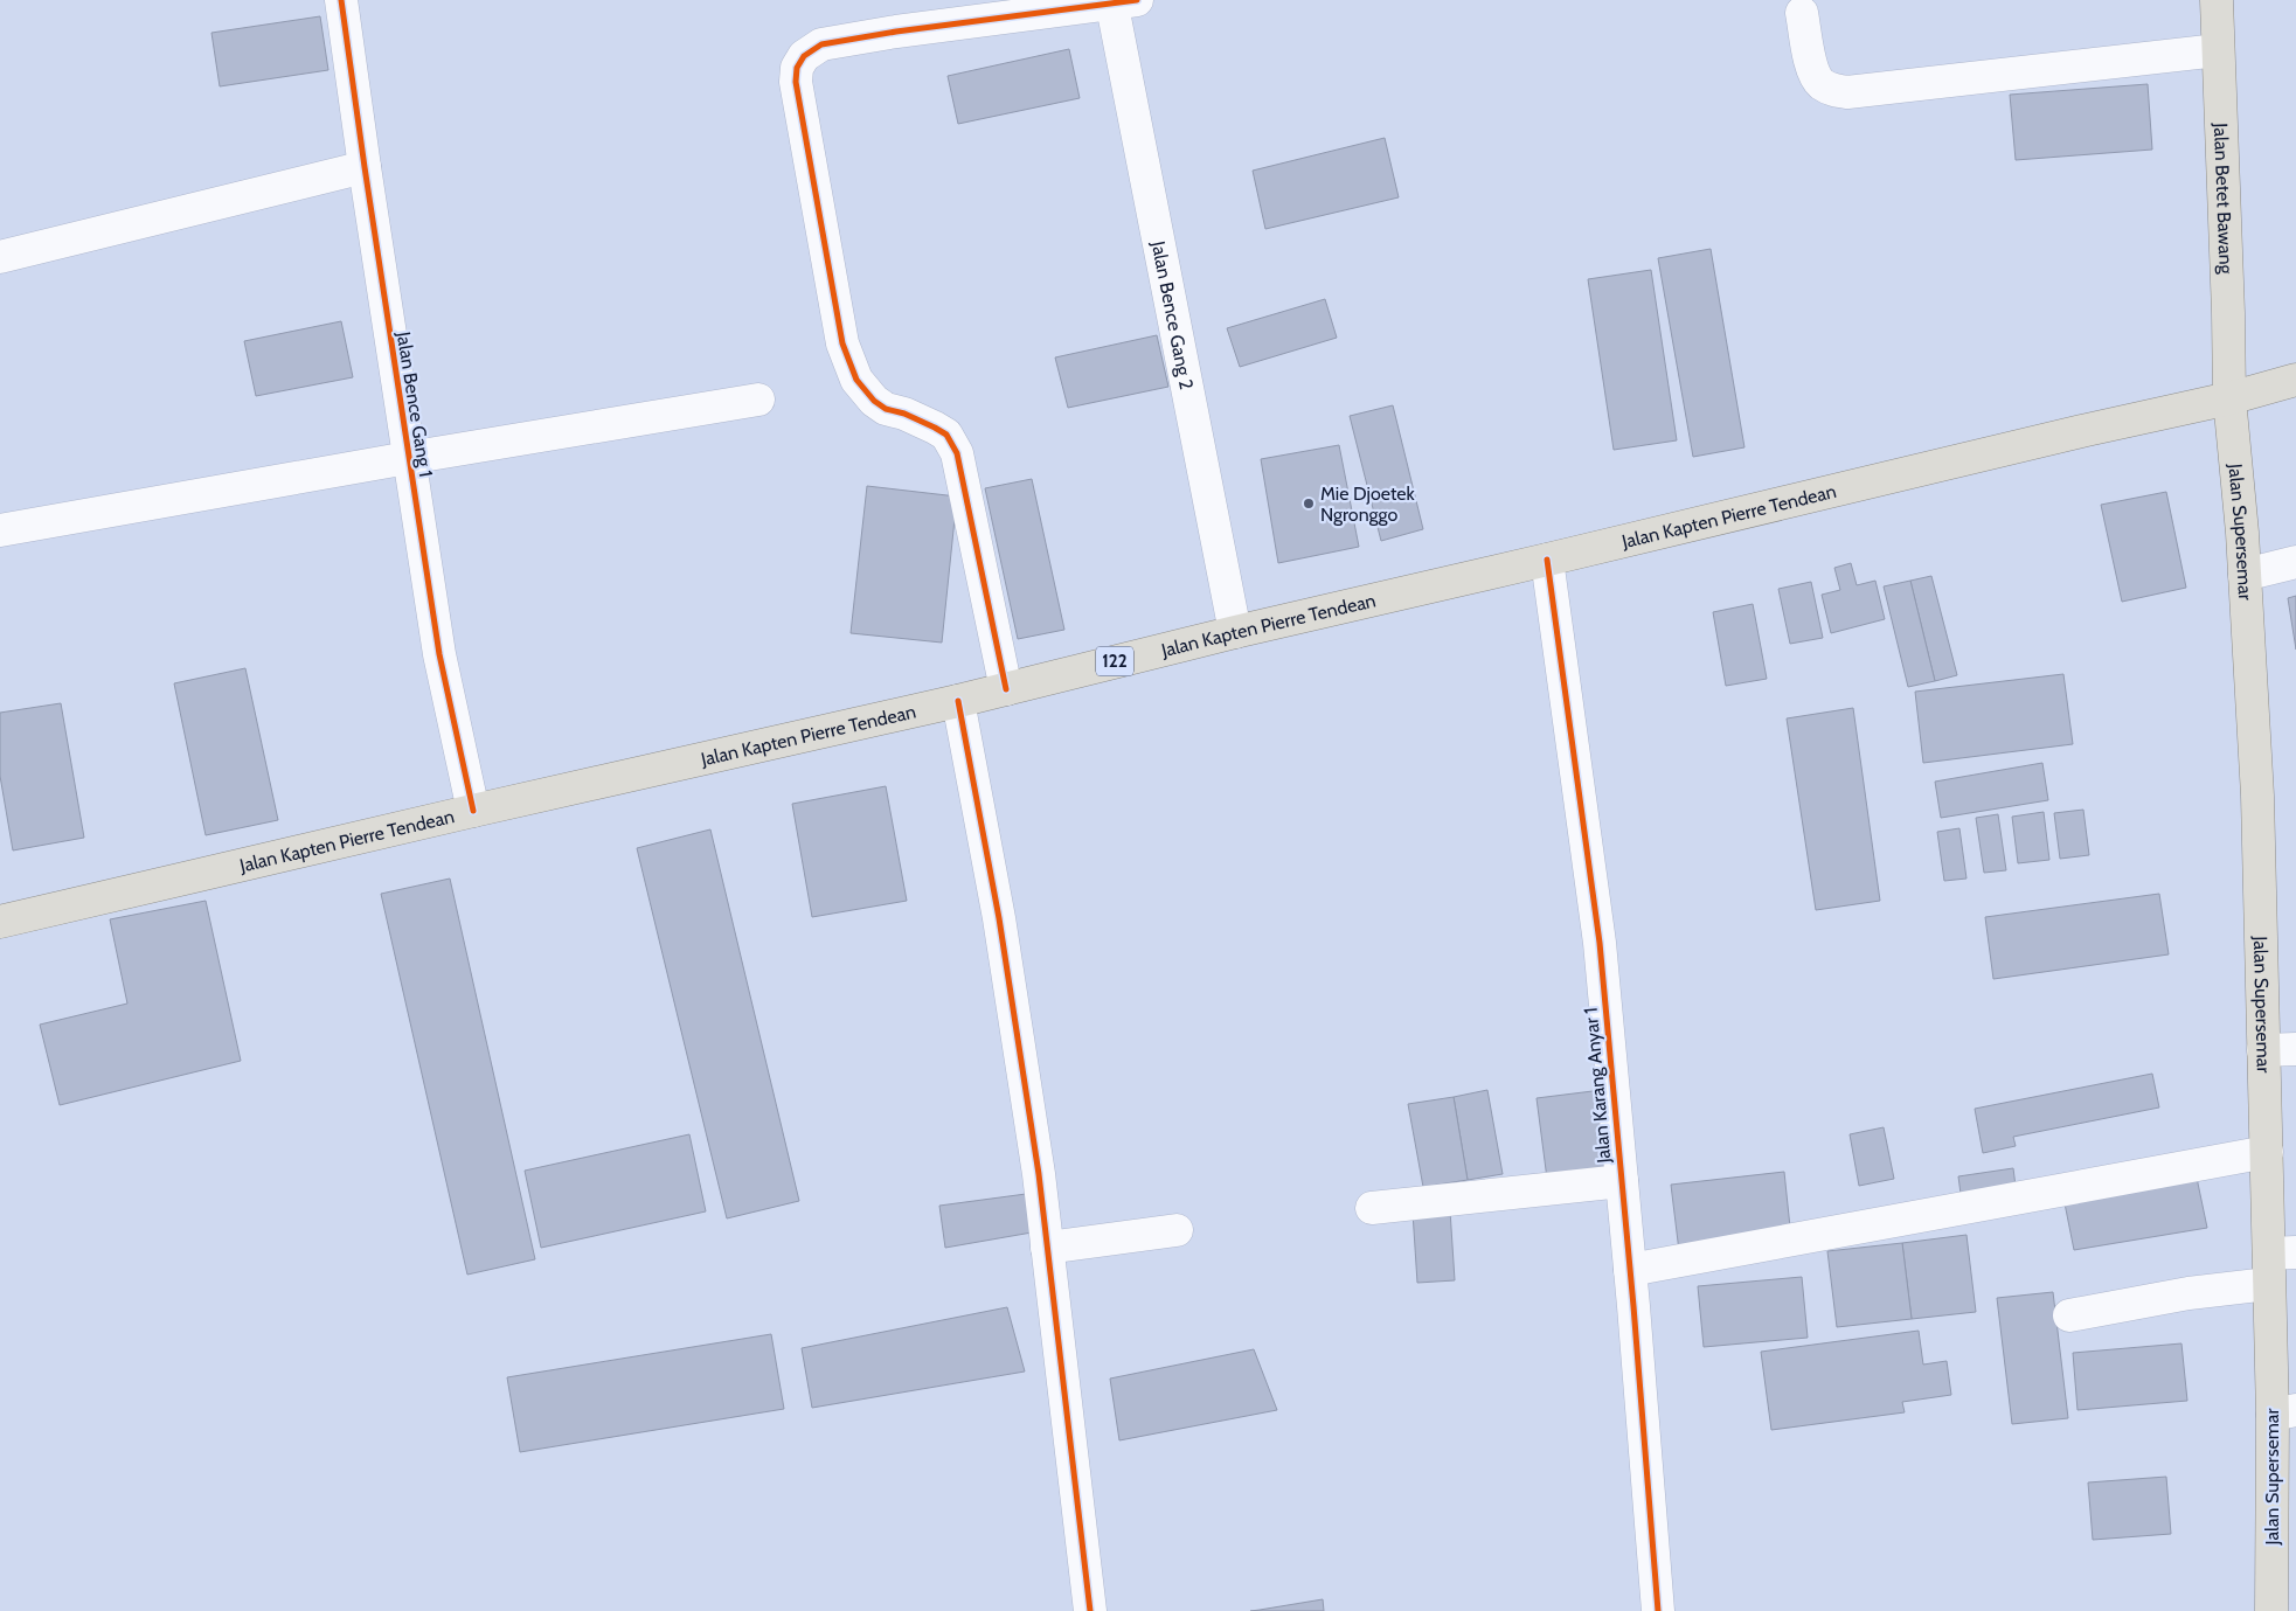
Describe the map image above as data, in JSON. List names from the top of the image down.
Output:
{
  "streets": {
    "main road": [
      "Jalan Betet Bawang",
      "Jalan Kapten Pierre Tendean",
      "Jalan Supersemar",
      "122"
    ],
    "street": ["Jalan Bence Gang 2", "Jalan Bence Gang 1", "Jalan Karang Anyar 1"]
  },
  "crossings": [
    ["Jalan Betet Bawang", "Jalan Kapten Pierre Tendean"],
    ["Jalan Betet Bawang", "Jalan Supersemar"],
    ["Jalan Bence Gang 2", "Jalan Kapten Pierre Tendean"],
    ["Jalan Bence Gang 1", "Jalan Kapten Pierre Tendean"],
    ["Jalan Kapten Pierre Tendean", "Jalan Supersemar"],
    ["Jalan Kapten Pierre Tendean", "Jalan Karang Anyar 1"]
  ],
  "places": ["Mie Djoetek Ngronggo"]
}
